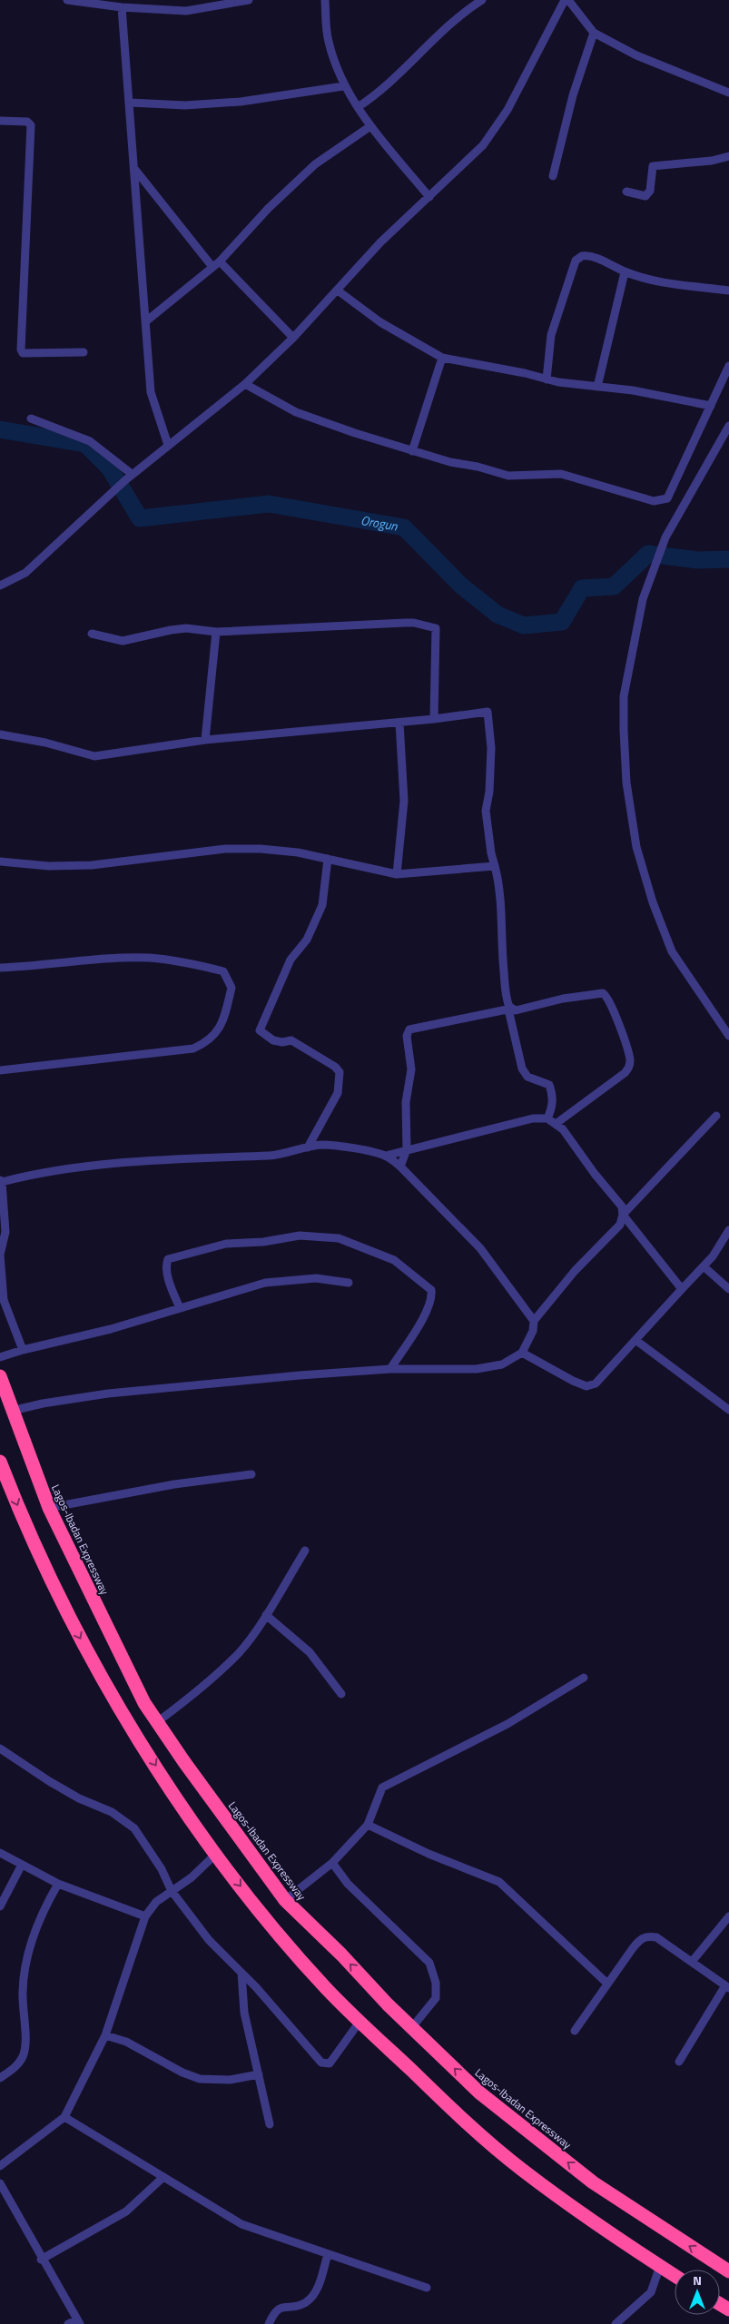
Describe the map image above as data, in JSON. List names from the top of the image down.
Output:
{
  "streets": {
    "highway": ["Lagos-Ibadan Expressway"]
  },
  "water": ["Orogun"],
  "north": "top"
}
